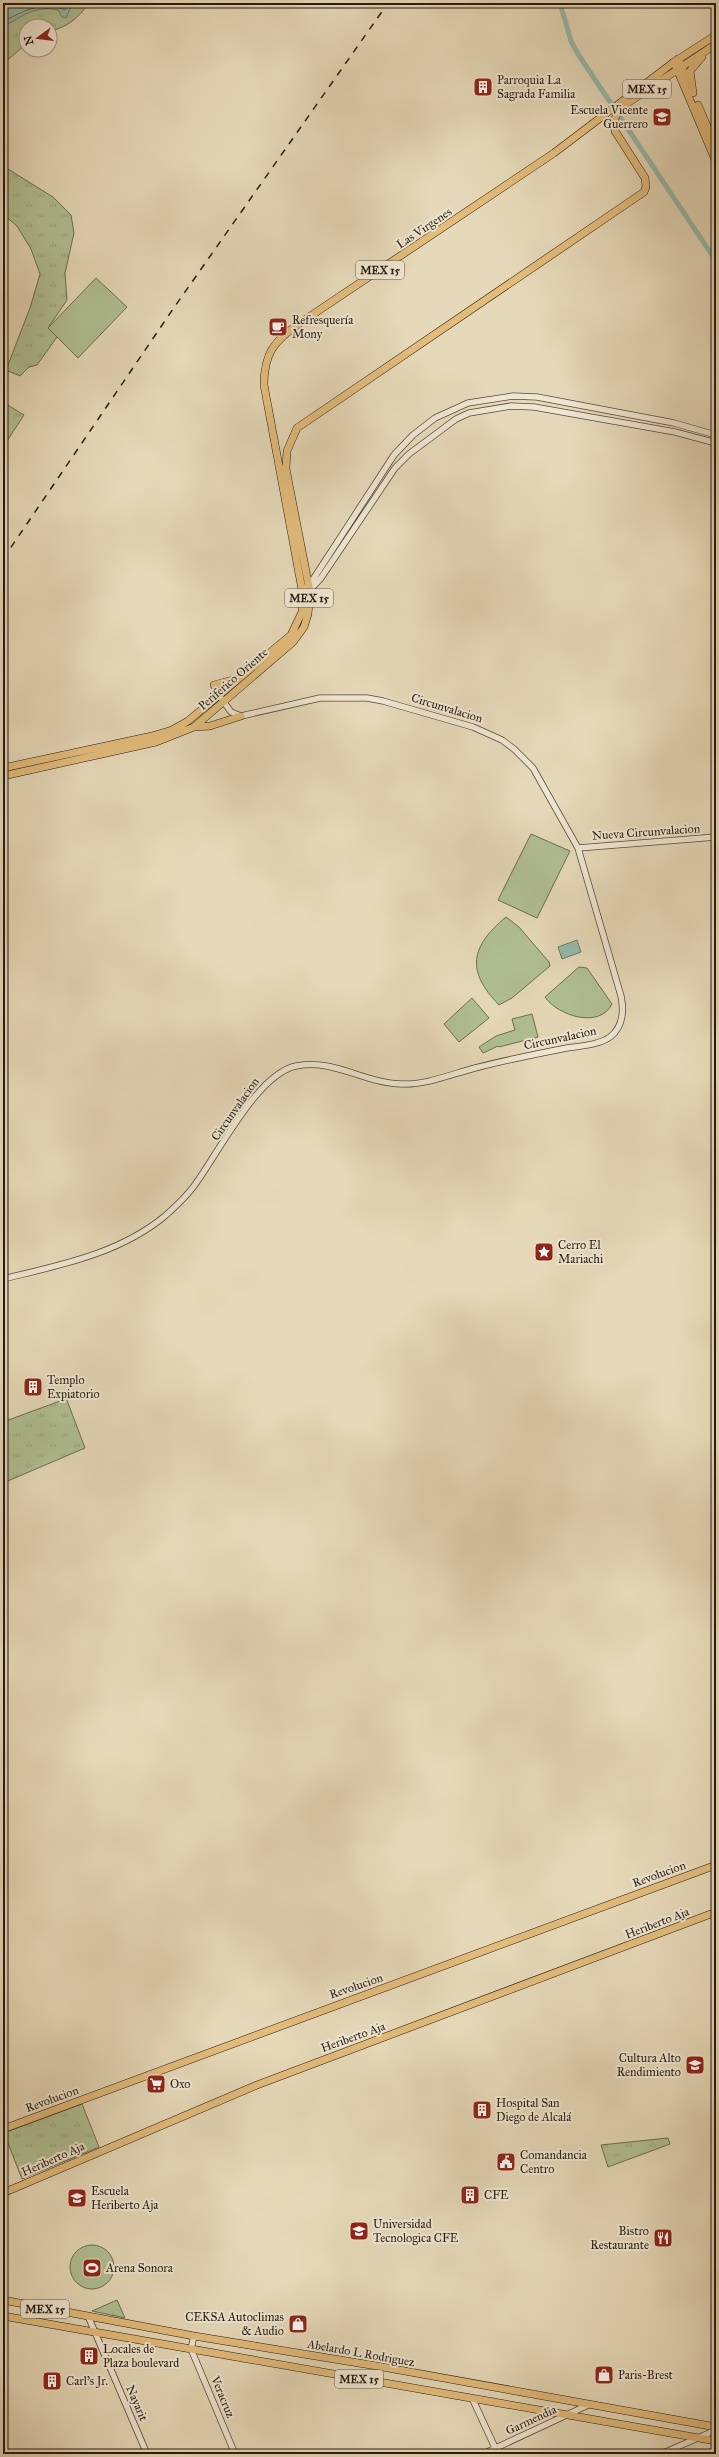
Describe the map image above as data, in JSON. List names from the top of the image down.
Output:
{
  "streets": {
    "main road": [
      "MEX 15",
      "Las Virgenes",
      "Periferico Oriente",
      "Revolucion",
      "Heriberto Aja",
      "Abelardo L Rodriguez"
    ],
    "street": [
      "Circunvalacion",
      "Nueva Circunvalacion",
      "Veracruz",
      "Nayarit",
      "Garmendia"
    ]
  },
  "crossings": [
    ["MEX 15", "Las Virgenes"],
    ["MEX 15", "Periferico Oriente"],
    ["MEX 15", "Veracruz"],
    ["MEX 15", "Nayarit"],
    ["MEX 15", "Garmendia"],
    ["Las Virgenes", "Periferico Oriente"],
    ["Circunvalacion", "Nueva Circunvalacion"],
    ["Abelardo L Rodriguez", "Nayarit"],
    ["Abelardo L Rodriguez", "Garmendia"]
  ],
  "places": {
    "building": [
      "Parroquia La Sagrada Familia",
      "Templo Expiatorio",
      "Hospital San Diego de Alcalá",
      "CFE",
      "Locales de Plaza boulevard",
      "Carl's Jr."
    ],
    "school or university": [
      "Escuela Vicente Guerrero",
      "Cultura Alto Rendimiento",
      "Escuela Heriberto Aja",
      "Universidad Tecnologica CFE"
    ],
    "cafe": ["Refresquería Mony"],
    "place": ["Cerro El Mariachi"],
    "supermarket": ["Oxo"],
    "public building": ["Comandancia Centro"],
    "restaurant": ["Bistro Restaurante"],
    "sports": ["Arena Sonora"],
    "shop": ["CEKSA Autoclimas & Audio", "Paris-Brest"]
  },
  "north": "left"
}
